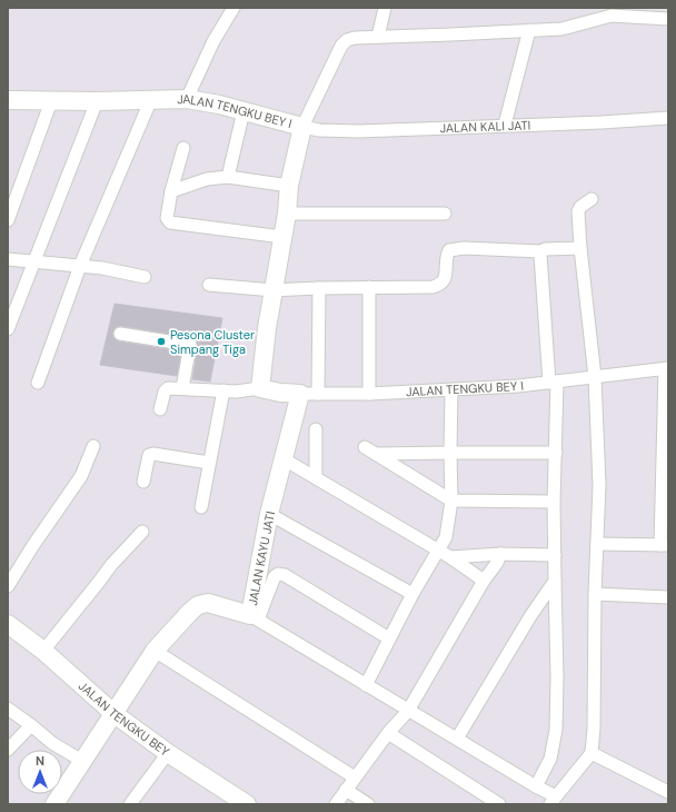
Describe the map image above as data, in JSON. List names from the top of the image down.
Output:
{
  "streets": {
    "street": [
      "JALAN TENGKU BEY I",
      "JALAN KALI JATI",
      "JALAN KAYU JATI",
      "JALAN TENGKU BEY"
    ]
  },
  "crossings": [
    ["JALAN TENGKU BEY I", "JALAN KALI JATI"],
    ["JALAN TENGKU BEY I", "JALAN KAYU JATI"],
    ["JALAN KAYU JATI", "JALAN TENGKU BEY"]
  ],
  "places": ["Pesona Cluster Simpang Tiga"],
  "north": "top"
}
